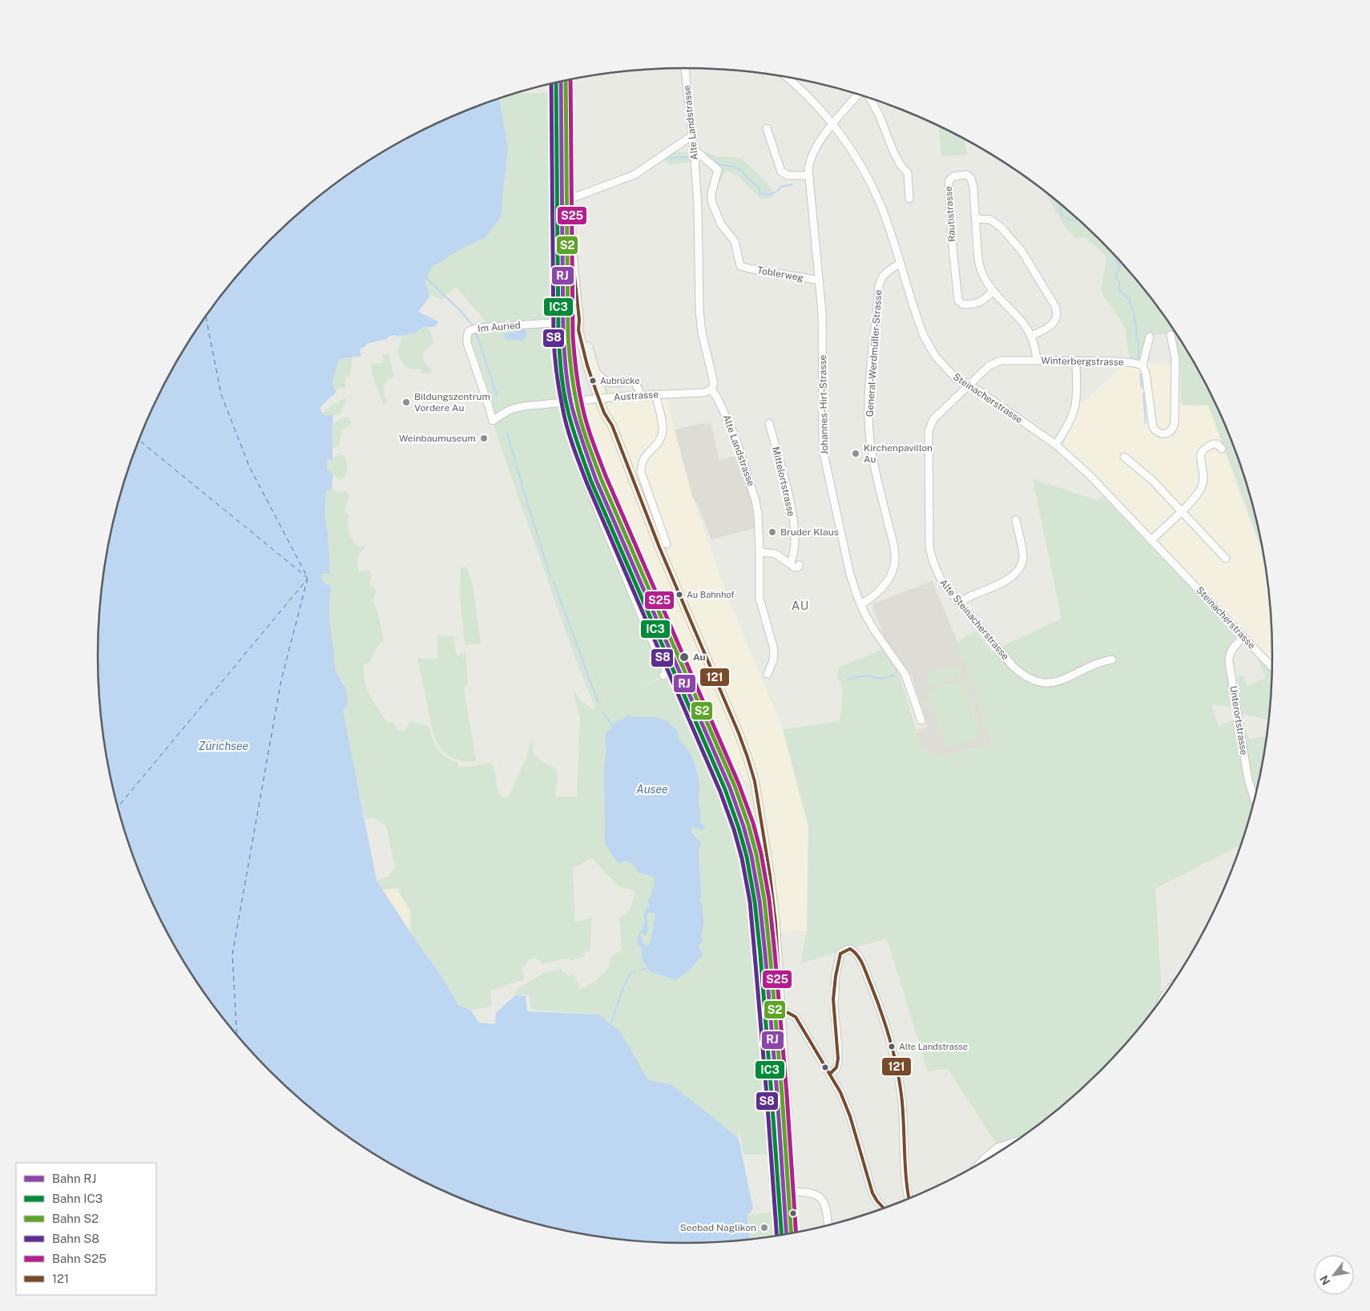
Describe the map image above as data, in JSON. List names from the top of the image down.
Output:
{
  "streets": {
    "street": [
      "Alte Landstrasse",
      "Rautistrasse",
      "Toblerweg",
      "Im Auried",
      "General-Werdmüller-Strasse",
      "Winterbergstrasse",
      "Austrasse",
      "Steinacherstrasse",
      "Johannes-Hirt-Strasse",
      "Mittelortstrasse",
      "Alte Steinacherstrasse",
      "Unterortstrasse"
    ]
  },
  "crossings": [
    ["Alte Landstrasse", "Toblerweg"],
    ["Alte Landstrasse", "Austrasse"],
    ["Toblerweg", "Johannes-Hirt-Strasse"],
    ["Im Auried", "Austrasse"],
    ["General-Werdmüller-Strasse", "Steinacherstrasse"],
    ["General-Werdmüller-Strasse", "Johannes-Hirt-Strasse"],
    ["Winterbergstrasse", "Steinacherstrasse"],
    ["Winterbergstrasse", "Alte Steinacherstrasse"],
    ["Steinacherstrasse", "Johannes-Hirt-Strasse"],
    ["Steinacherstrasse", "Alte Steinacherstrasse"],
    ["Steinacherstrasse", "Unterortstrasse"]
  ],
  "districts": ["AU"],
  "water": ["Zürichsee", "Ausee"],
  "places": [
    "Aubrücke",
    "Bildungszentrum Vordere Au",
    "Weinbaumuseum",
    "Kirchenpavillon Au",
    "Bruder Klaus",
    "Au Bahnhof",
    "Au",
    "Alte Landstrasse",
    "Seebad Naglikon"
  ],
  "lines": [
    "rail line S25",
    "transit line 121",
    "rail line S2",
    "rail line RJ",
    "rail line IC3",
    "rail line S8"
  ],
  "legend": [
    "Bahn RJ",
    "Bahn IC3",
    "Bahn S2",
    "Bahn S8",
    "Bahn S25",
    "121"
  ],
  "north": "bottom left"
}
